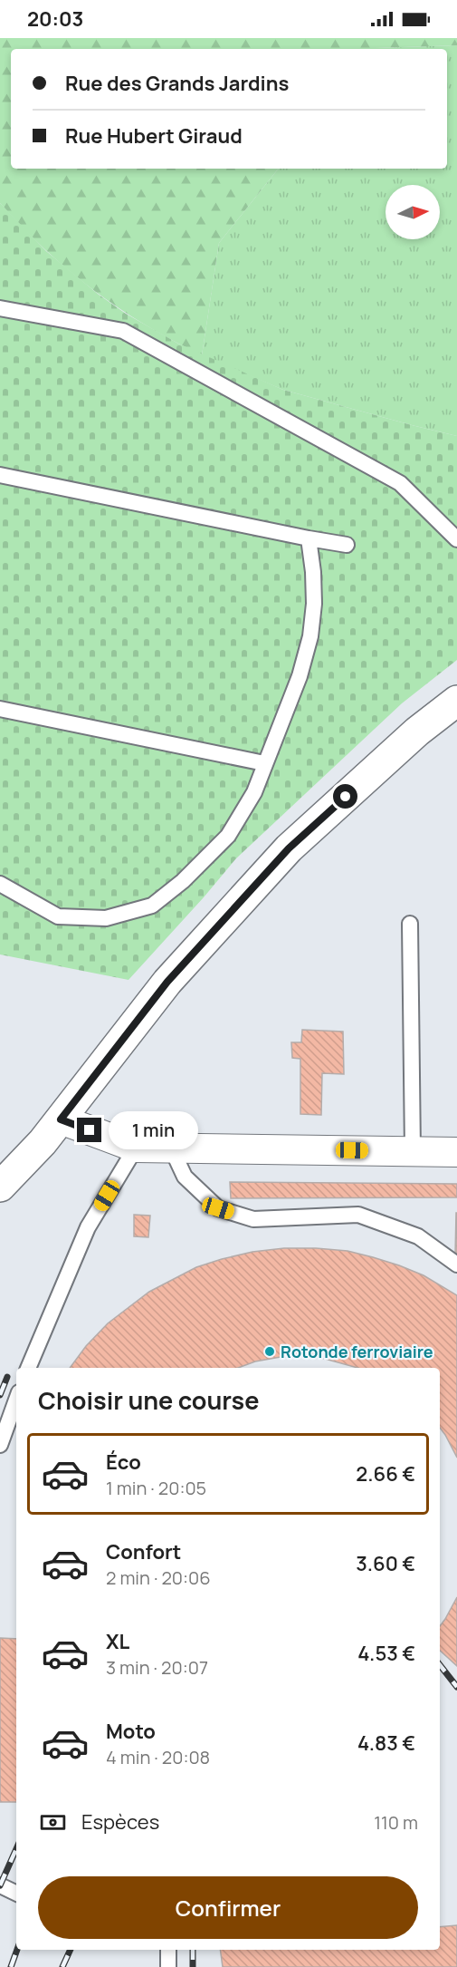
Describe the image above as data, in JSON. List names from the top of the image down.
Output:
{
  "places": ["Rotonde ferroviaire"],
  "north": "right",
  "page": {
    "status": "20:03",
    "banner": ["Rue des Grands Jardins", "Rue Hubert Giraud"],
    "bubble": "1 min",
    "heading": "Choisir une course",
    "list": [
      {
        "name": "Éco",
        "note": "1 min · 20:05",
        "value": "2.66 €"
      },
      {
        "name": "Confort",
        "note": "2 min · 20:06",
        "value": "3.60 €"
      },
      {
        "name": "XL",
        "note": "3 min · 20:07",
        "value": "4.53 €"
      },
      {
        "name": "Moto",
        "note": "4 min · 20:08",
        "value": "4.83 €"
      }
    ],
    "pay": ["Espèces", "110 m"],
    "buttons": "Confirmer"
  }
}
